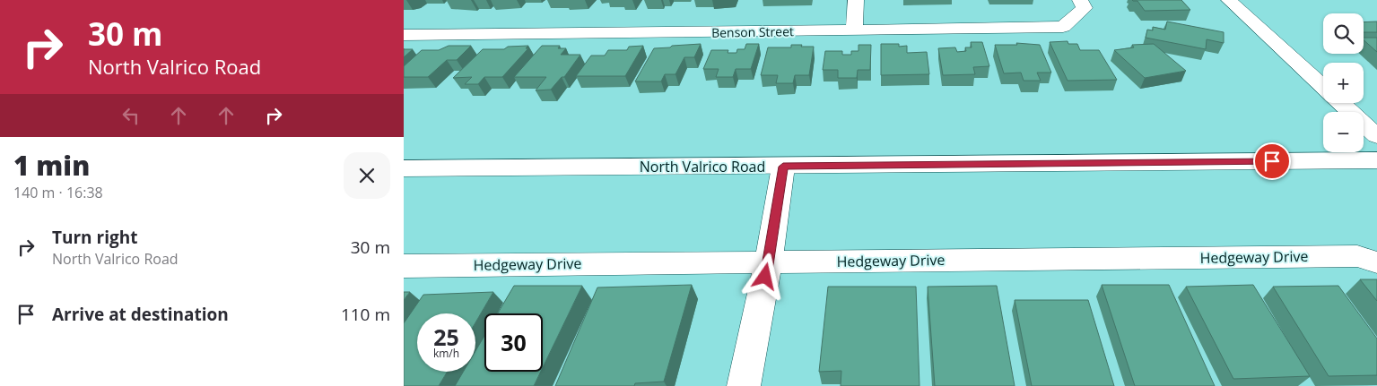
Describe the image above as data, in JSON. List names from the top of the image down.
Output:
{
  "streets": {
    "street": ["Benson Street", "North Valrico Road", "Hedgeway Drive"]
  },
  "page": {
    "turn": ["30 m", "North Valrico Road"],
    "map_buttons": ["+", "−"],
    "heading": ["1 min", "140 m · 16:38"],
    "list": [
      {
        "name": "Turn right",
        "note": "North Valrico Road",
        "value": "30 m"
      },
      {
        "name": "Arrive at destination",
        "value": "110 m"
      }
    ],
    "speed": "25 km/h",
    "limit": "30"
  }
}
